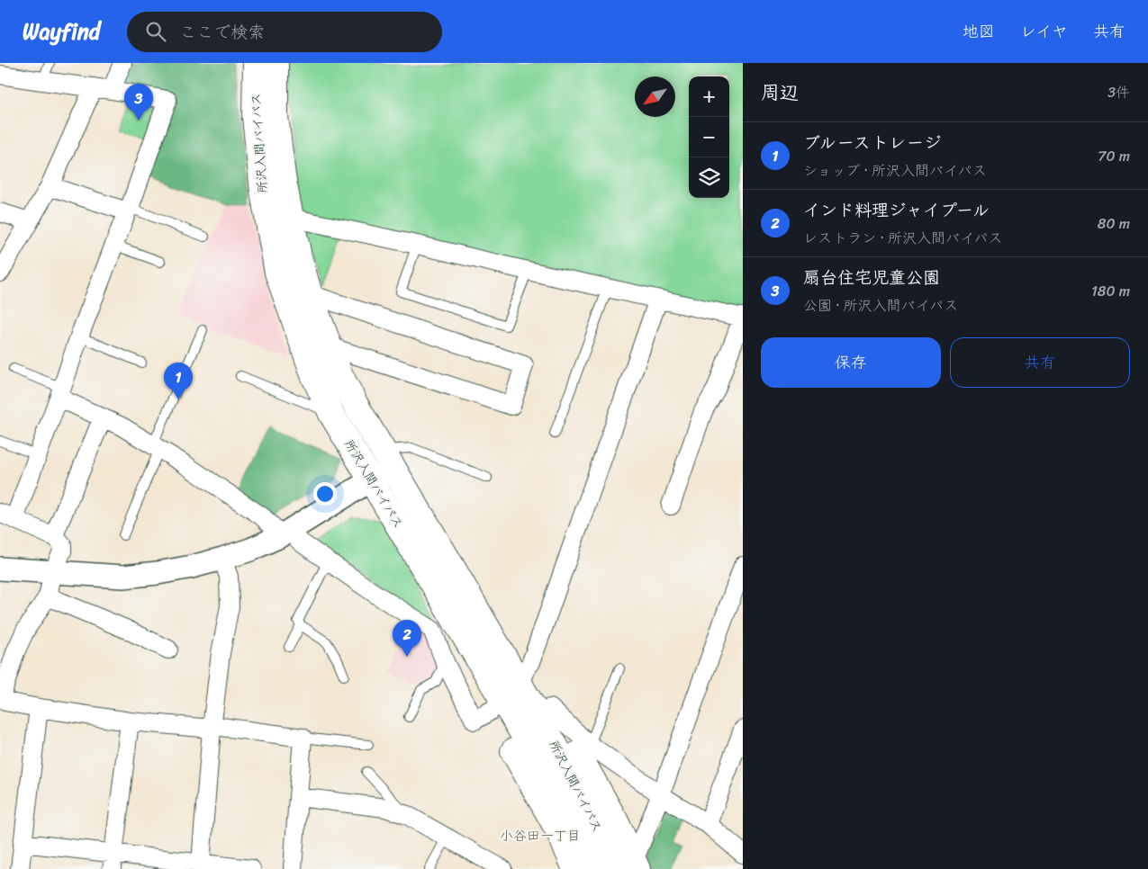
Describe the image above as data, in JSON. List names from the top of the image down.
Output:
{
  "streets": {
    "highway": ["所沢入間バイパス"]
  },
  "districts": ["小谷田一丁目"],
  "north": "bottom left",
  "page": {
    "header": "Wayfind",
    "search": "ここで検索",
    "nav": ["地図", "レイヤ", "共有"],
    "heading": ["周辺", "3件"],
    "map_buttons": ["+", "−"],
    "pins": ["3", "1", "2"],
    "list": [
      {
        "mark": "1",
        "name": "ブルーストレージ",
        "note": "ショップ · 所沢入間バイパス",
        "value": "70 m"
      },
      {
        "mark": "2",
        "name": "インド料理ジャイプール",
        "note": "レストラン · 所沢入間バイパス",
        "value": "80 m"
      },
      {
        "mark": "3",
        "name": "扇台住宅児童公園",
        "note": "公園 · 所沢入間バイパス",
        "value": "180 m"
      }
    ],
    "buttons": ["保存", "共有"]
  }
}
